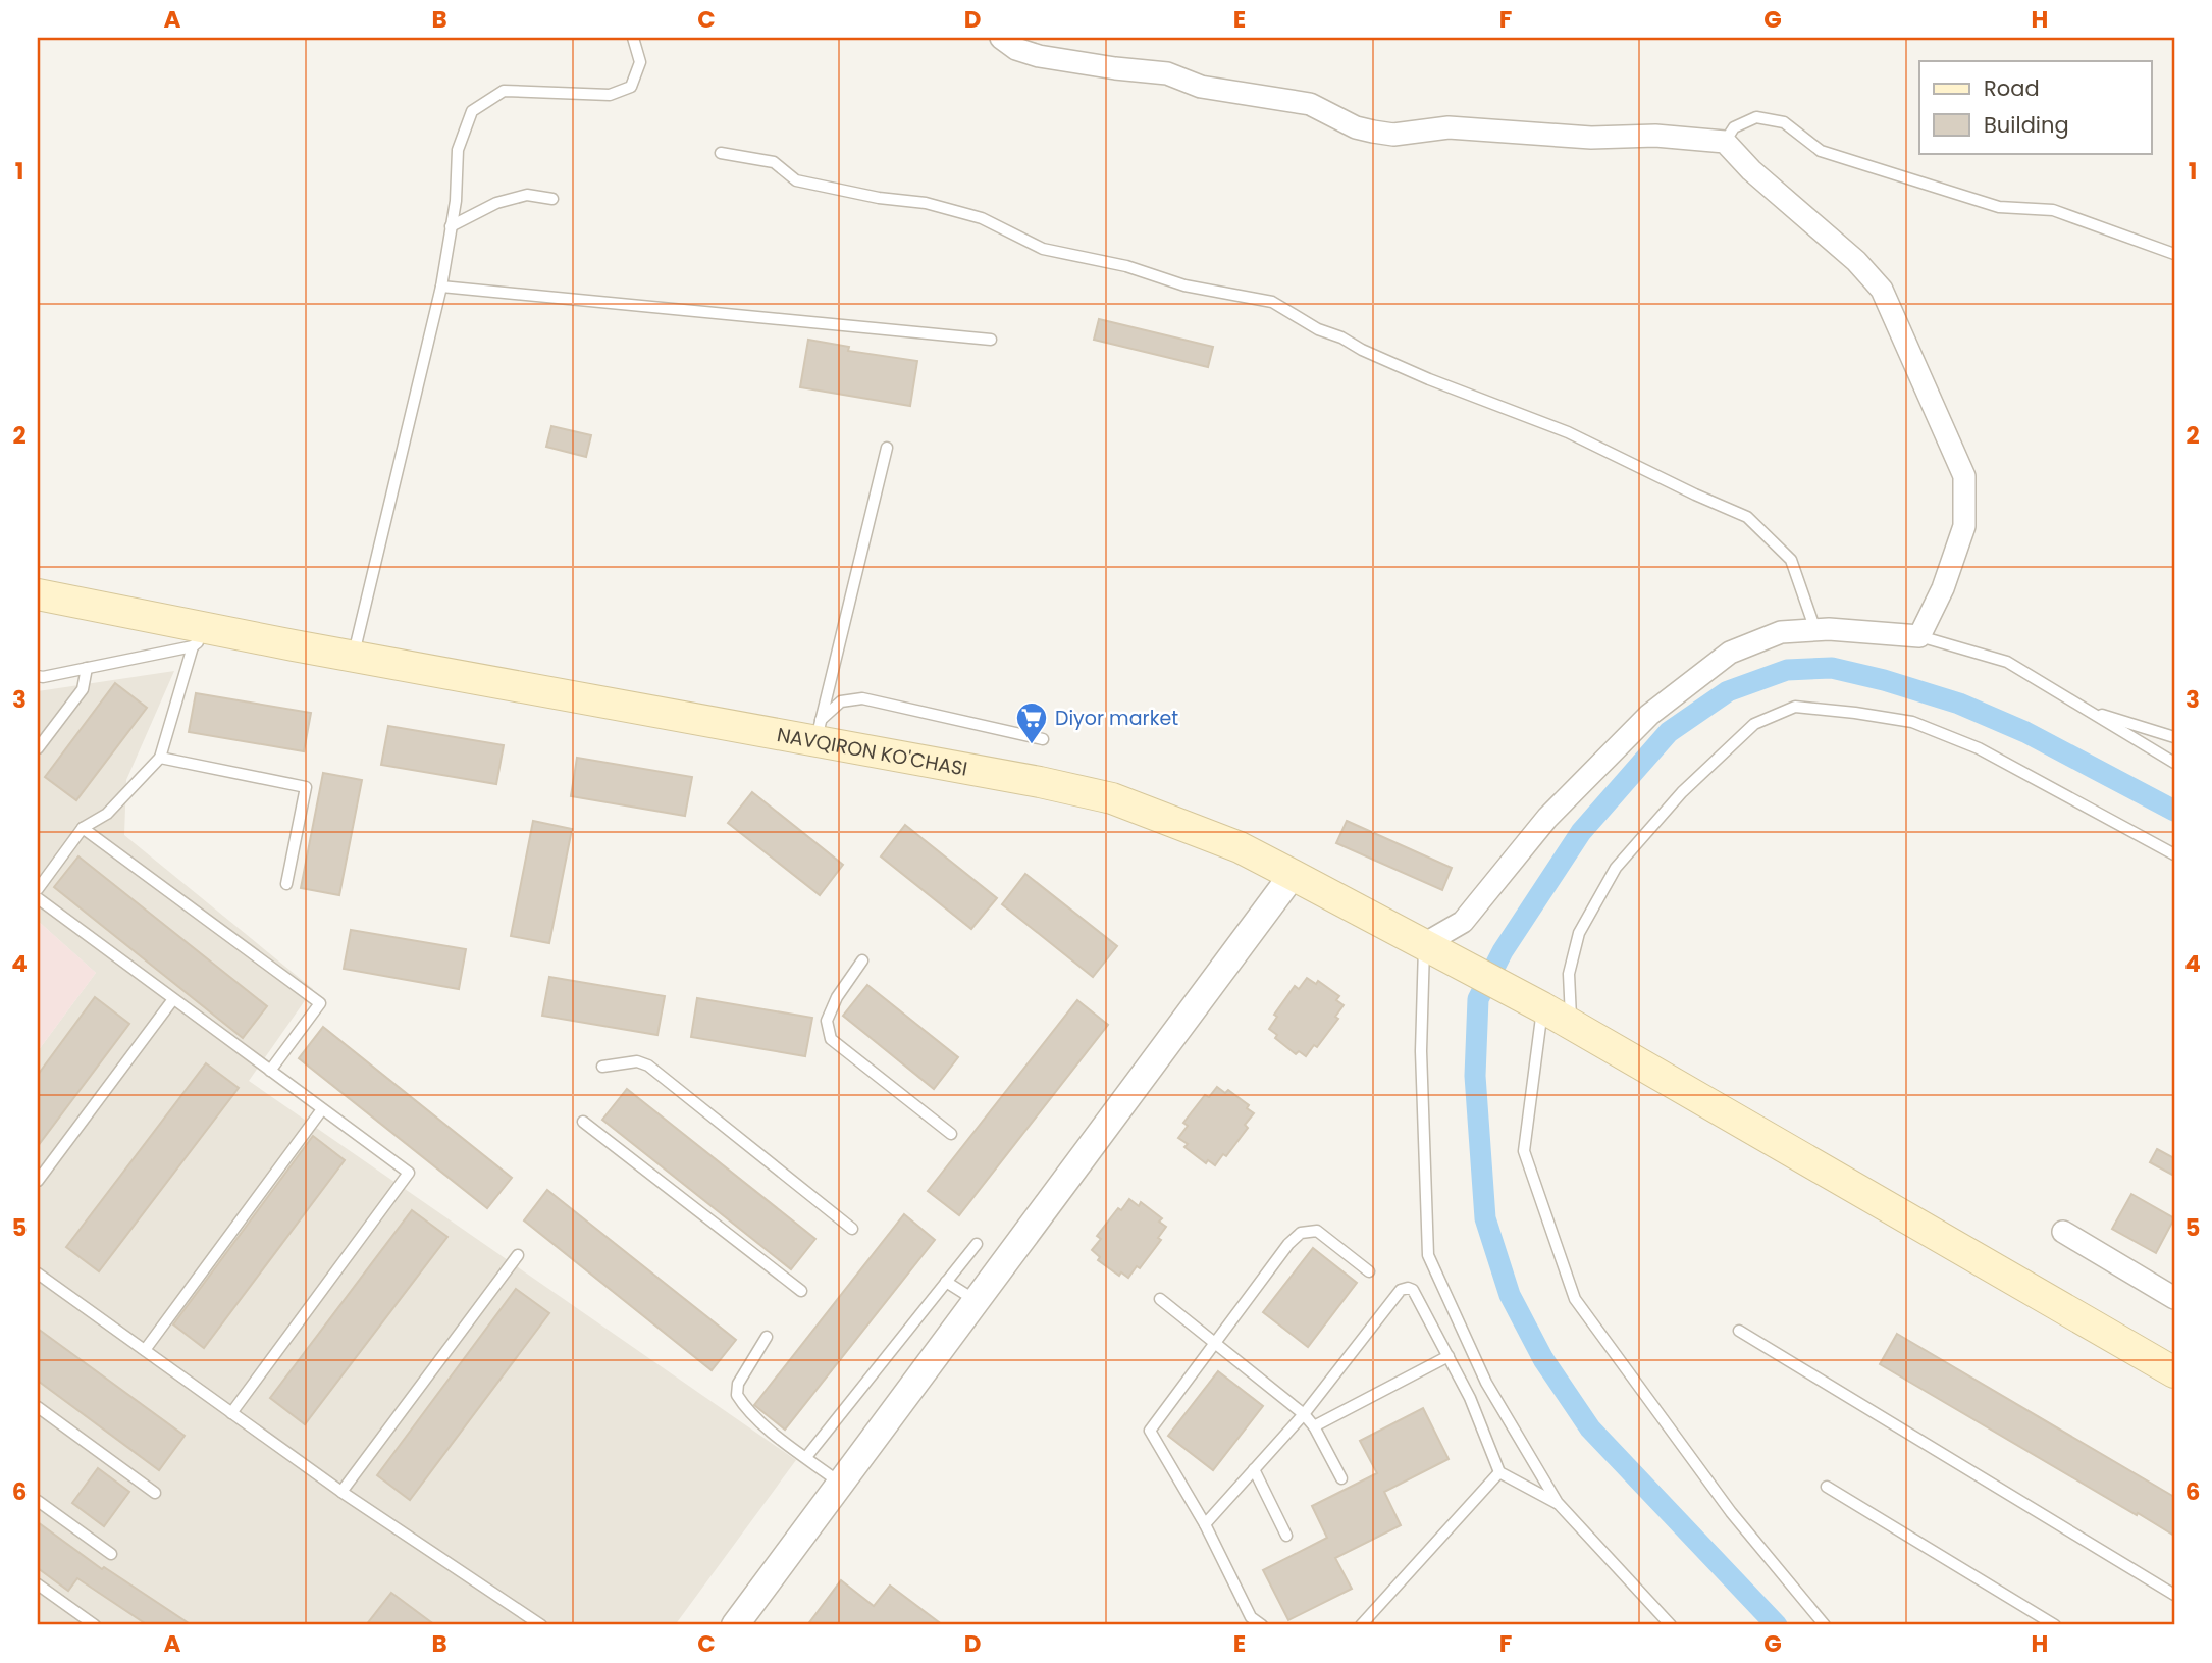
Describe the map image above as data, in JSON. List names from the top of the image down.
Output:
{
  "streets": {
    "main road": ["NAVQIRON KO'CHASI"]
  },
  "places": {
    "supermarket": ["Diyor market"]
  },
  "legend": ["Road", "Building"],
  "grid": {
    "columns": [
      "A",
      "B",
      "C",
      "D",
      "E",
      "F",
      "G",
      "H"
    ],
    "rows": [
      "1",
      "2",
      "3",
      "4",
      "5",
      "6"
    ]
  }
}
